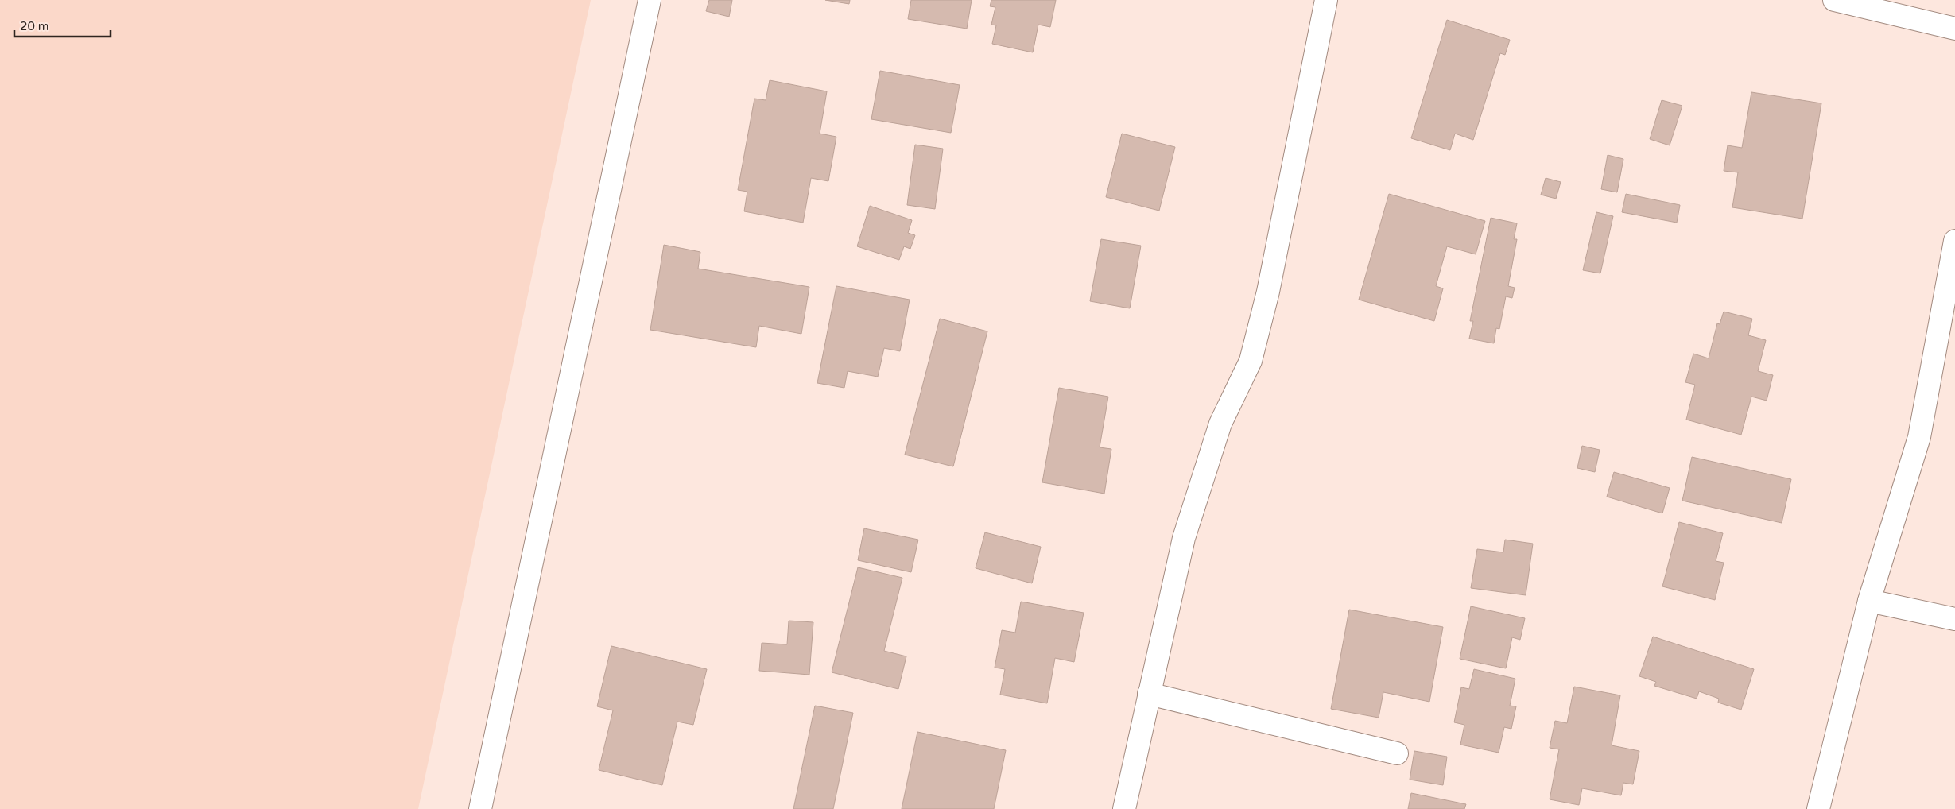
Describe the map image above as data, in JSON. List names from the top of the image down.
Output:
{
  "scale_bar": "20 m"
}
